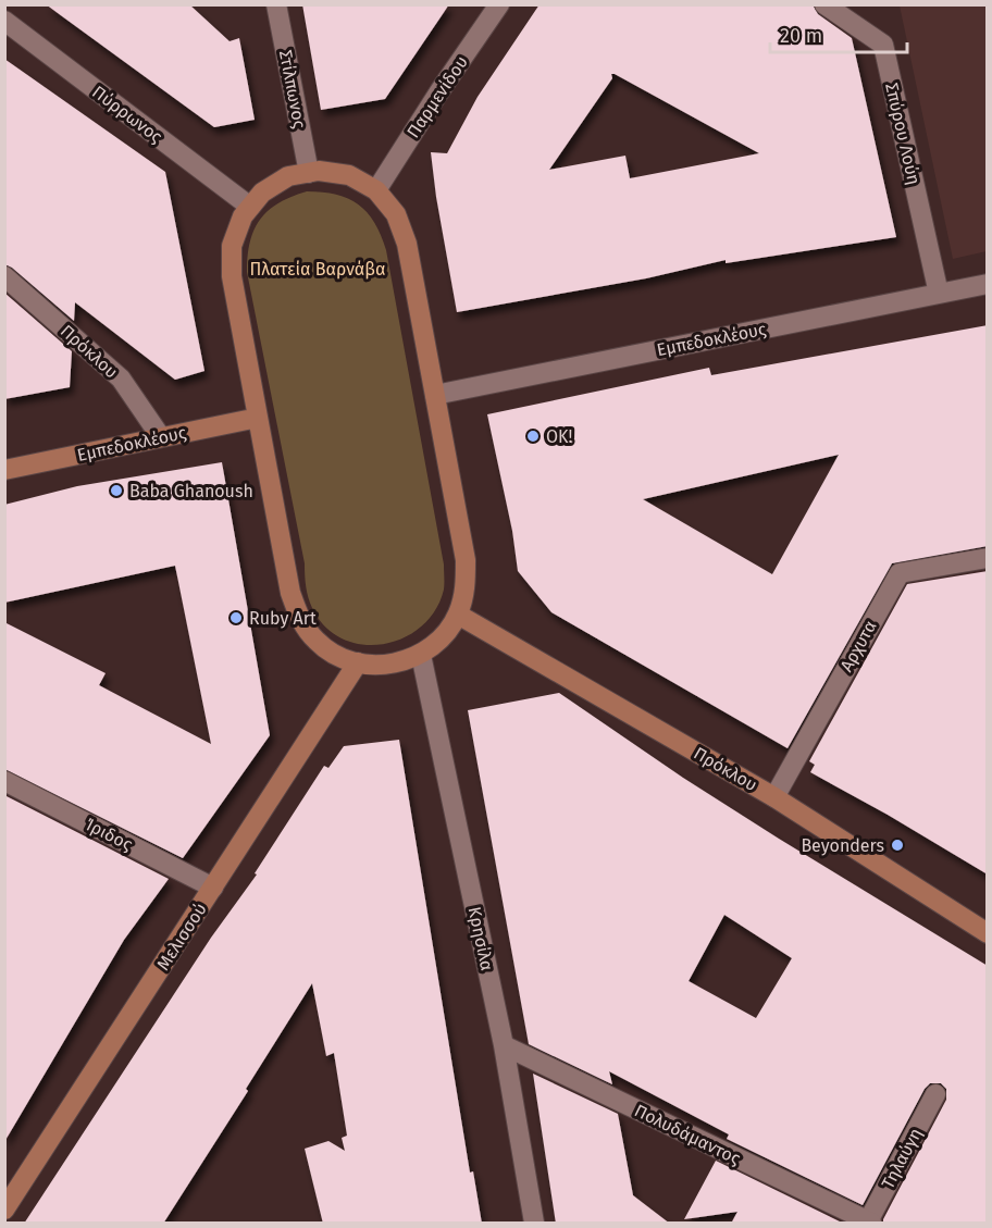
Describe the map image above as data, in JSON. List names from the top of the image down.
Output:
{
  "streets": {
    "street": [
      "Στίλπωνος",
      "Παρμενίδου",
      "Πύρρωνος",
      "Σπύρου Λούη",
      "Εμπεδοκλέους",
      "Πρόκλου",
      "Αρχυτα",
      "Ίριδος",
      "Μελισσού",
      "Κρησίλα",
      "Πολυδάμαντος",
      "Τηλαύγη"
    ]
  },
  "crossings": [
    ["Σπύρου Λούη", "Εμπεδοκλέους"],
    ["Εμπεδοκλέους", "Πρόκλου"],
    ["Πρόκλου", "Αρχυτα"],
    ["Ίριδος", "Μελισσού"],
    ["Κρησίλα", "Πολυδάμαντος"],
    ["Πολυδάμαντος", "Τηλαύγη"]
  ],
  "parks": ["Πλατεία Βαρνάβα"],
  "places": [
    "OK!",
    "Baba Ghanoush",
    "Ruby Art",
    "Beyonders"
  ],
  "scale_bar": "20 m"
}
